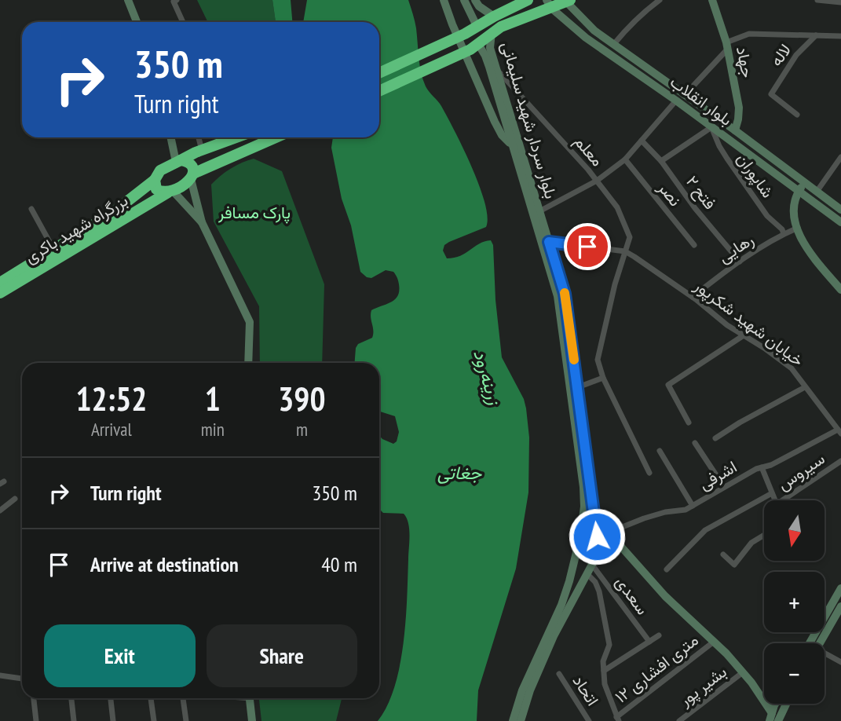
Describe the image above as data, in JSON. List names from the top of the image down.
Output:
{
  "streets": {
    "highway": ["بزرگراه شهید باکری"],
    "main road": ["جهاد", "بلوار انقلاب", "بلوار سردار شهید سلیمانی"],
    "street": [
      "لاله",
      "معلم",
      "شاپوران",
      "فتح ۲",
      "نصر",
      "رهایی",
      "خیابان شهید شکرپور",
      "سیروس",
      "اشرفی",
      "سعدی",
      "۱۲ متری افشاری",
      "بشیر پور",
      "اتحاد"
    ]
  },
  "crossings": [
    ["جهاد", "بلوار انقلاب"],
    ["بلوار انقلاب", "شاپوران"],
    ["بلوار سردار شهید سلیمانی", "معلم"],
    ["بلوار سردار شهید سلیمانی", "سعدی"],
    ["معلم", "خیابان شهید شکرپور"],
    ["شاپوران", "رهایی"],
    ["فتح ۲", "رهایی"],
    ["رهایی", "خیابان شهید شکرپور"],
    ["خیابان شهید شکرپور", "اشرفی"]
  ],
  "water": ["زرینه‌رود", "جغاتی"],
  "parks": ["پارک مسافر"],
  "north": "bottom",
  "page": {
    "turn": ["350 m", "Turn right"],
    "eta": [
      "12:52",
      "Arrival",
      "1",
      "min",
      "390",
      "m"
    ],
    "list": [
      {
        "name": "Turn right",
        "value": "350 m"
      },
      {
        "name": "Arrive at destination",
        "value": "40 m"
      }
    ],
    "map_buttons": ["+", "−"],
    "buttons": ["Exit", "Share"]
  }
}
